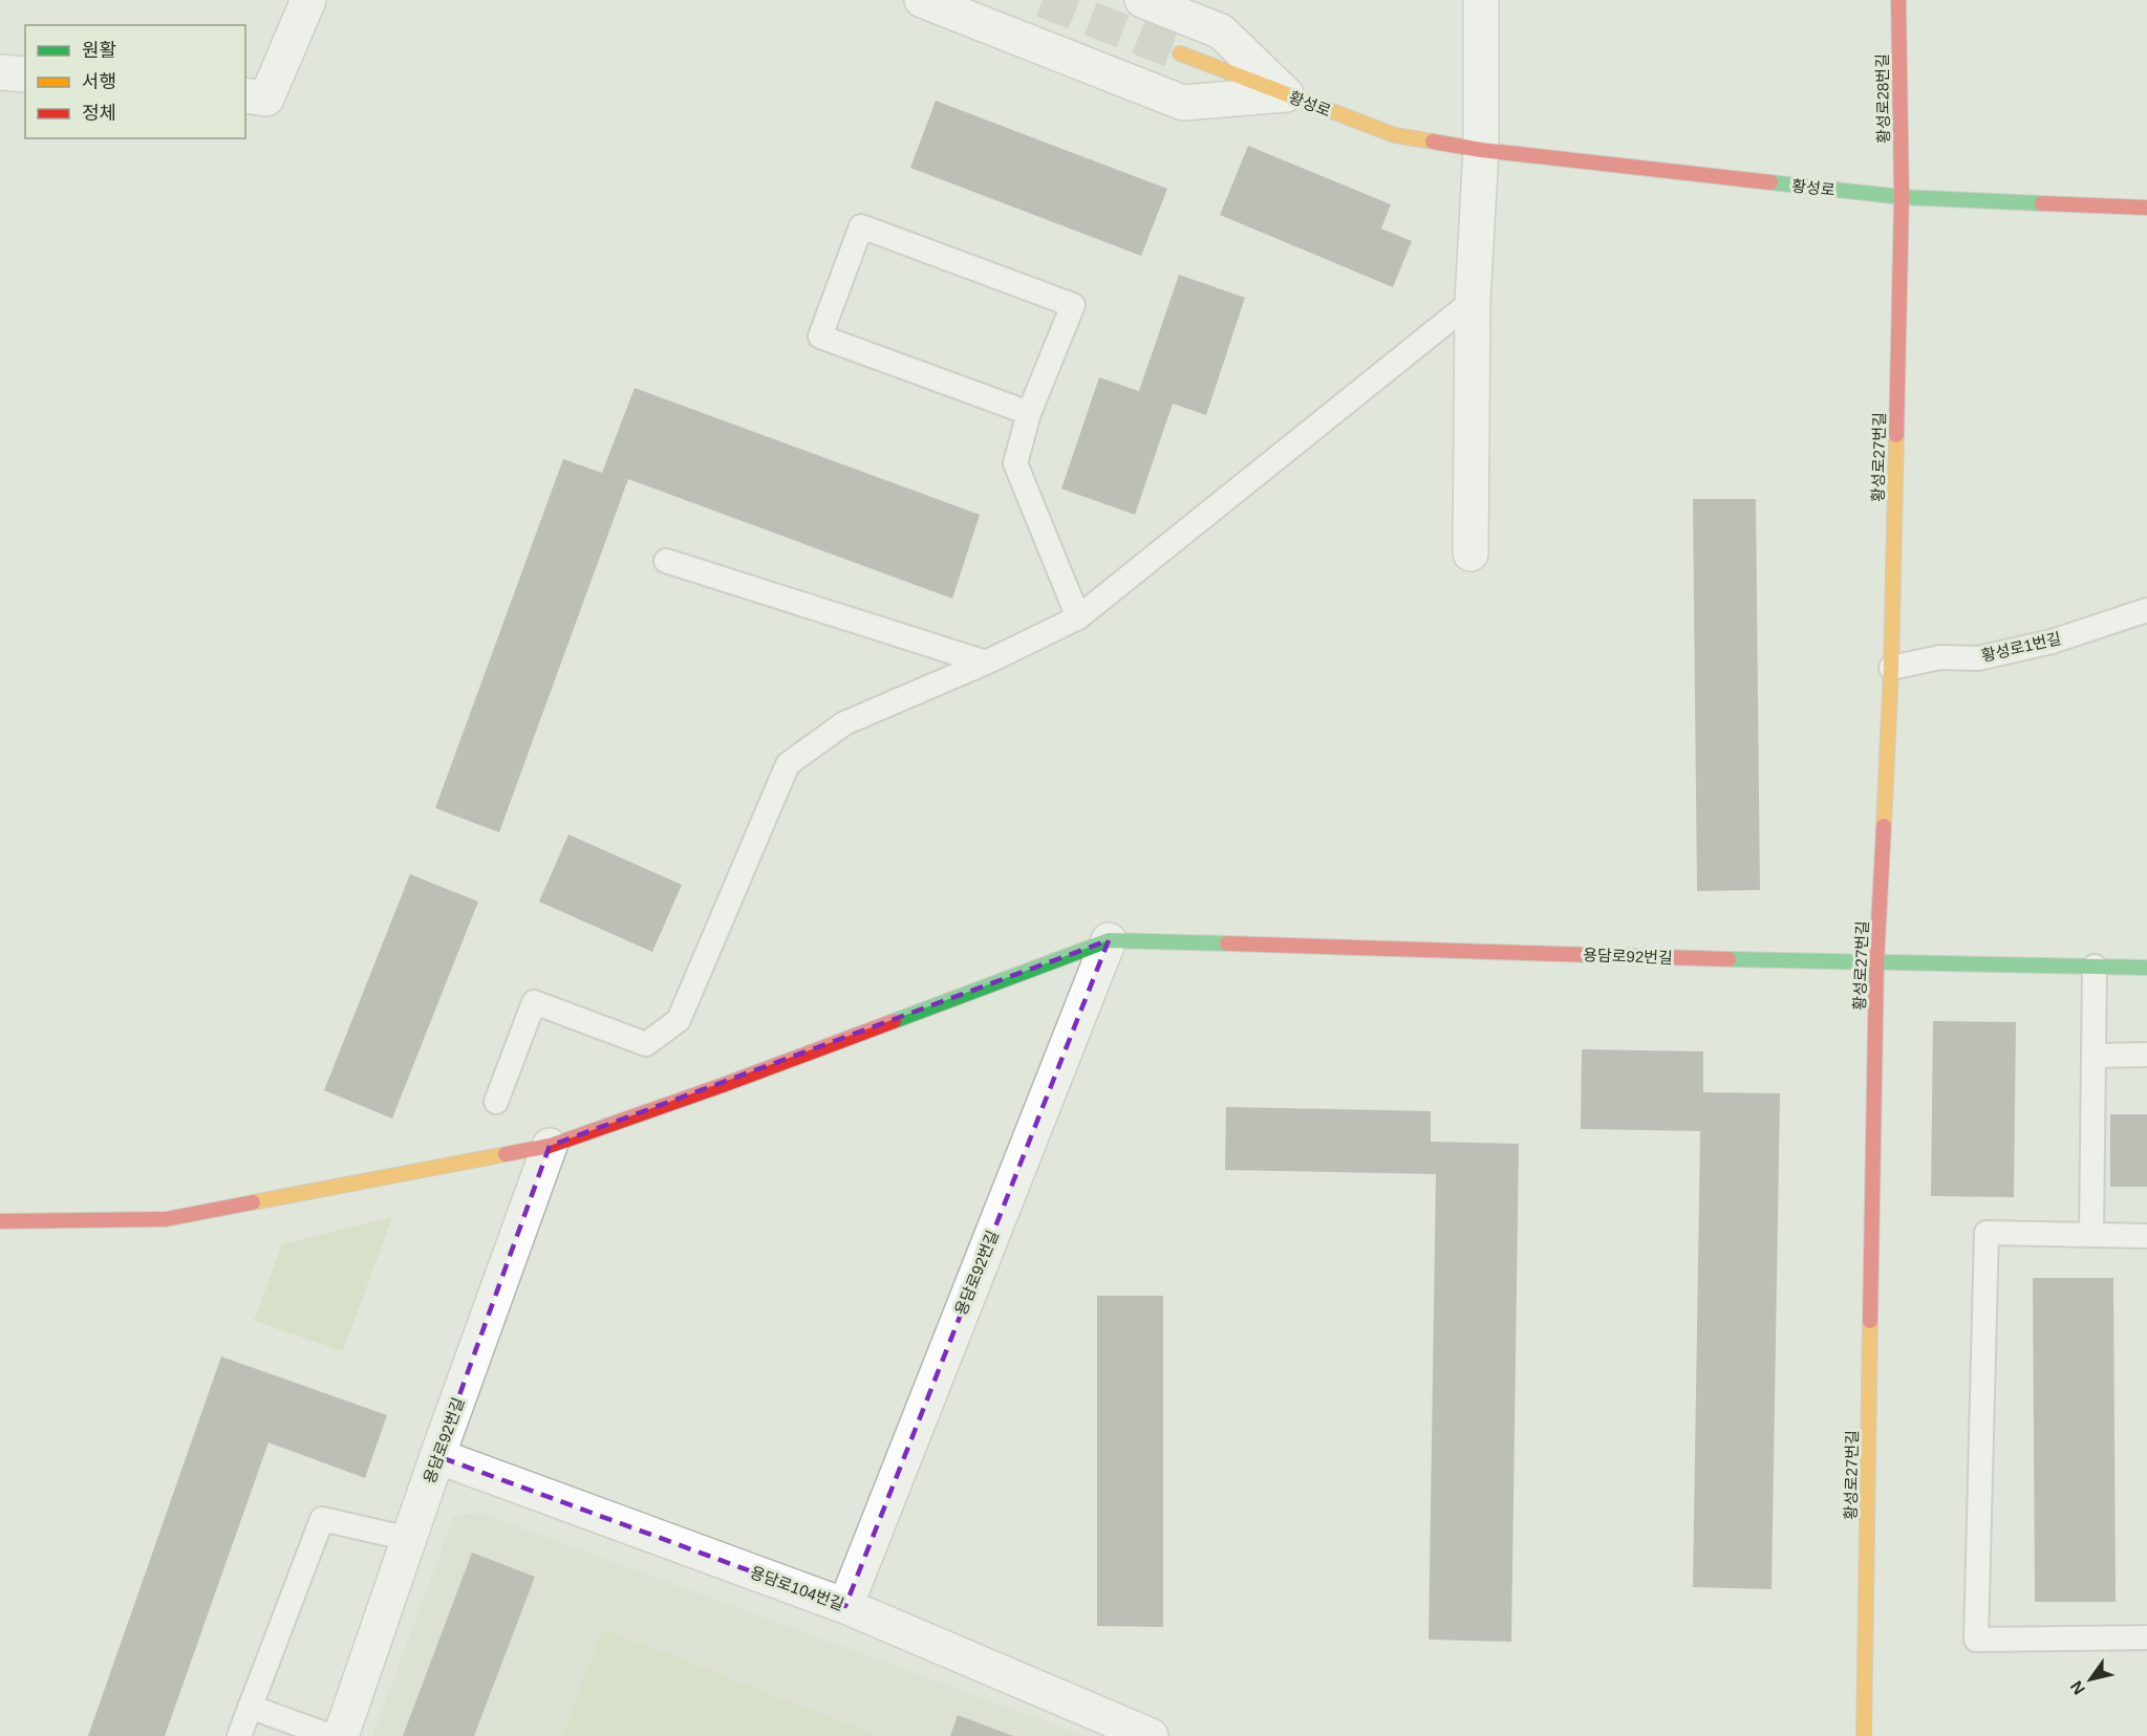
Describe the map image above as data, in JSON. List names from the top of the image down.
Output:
{
  "streets": {
    "street": [
      "황성로28번길",
      "황성로",
      "황성로27번길",
      "용담로92번길",
      "용담로104번길"
    ],
    "lane": ["황성로1번길"]
  },
  "crossings": [
    ["황성로28번길", "황성로"],
    ["황성로28번길", "황성로27번길"],
    ["황성로", "황성로27번길"],
    ["황성로27번길", "황성로1번길"],
    ["황성로27번길", "용담로92번길"],
    ["용담로92번길", "용담로104번길"]
  ],
  "legend": ["원활", "서행", "정체"],
  "north": "bottom left"
}
